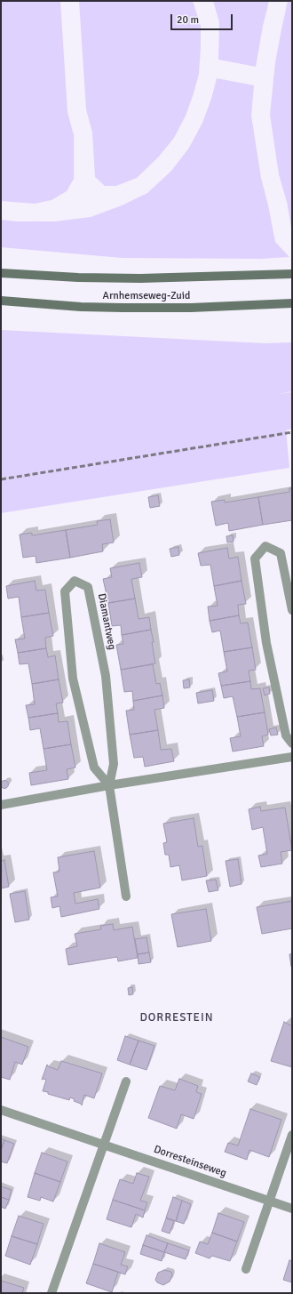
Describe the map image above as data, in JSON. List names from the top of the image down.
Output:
{
  "streets": {
    "main road": ["Arnhemseweg-Zuid"],
    "street": ["Diamantweg", "Dorresteinseweg"]
  },
  "districts": ["DORRESTEIN"],
  "scale_bar": "20 m"
}
